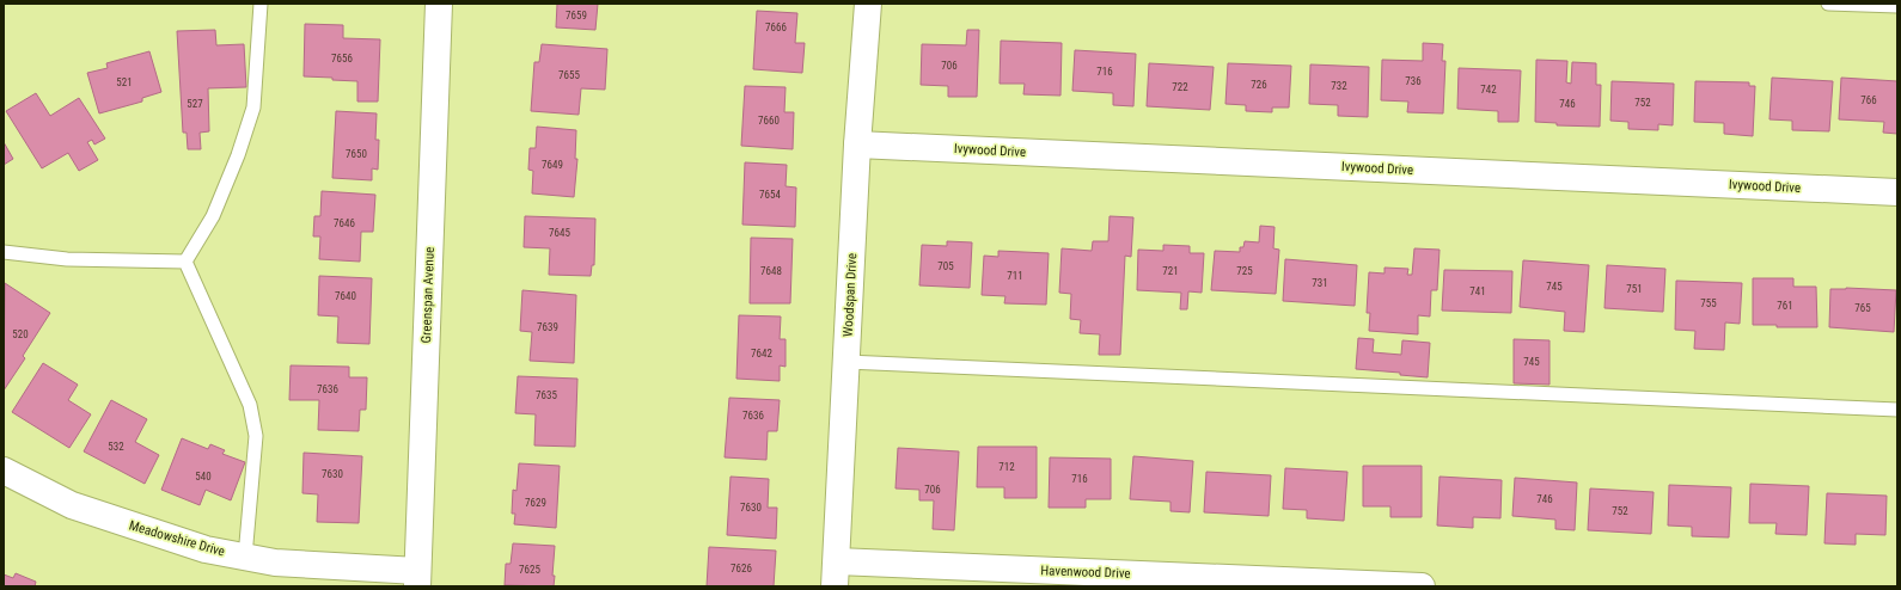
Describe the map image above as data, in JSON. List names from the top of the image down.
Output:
{
  "streets": {
    "street": [
      "Ivywood Drive",
      "Greenspan Avenue",
      "Woodspan Drive",
      "Meadowshire Drive",
      "Havenwood Drive"
    ]
  },
  "crossings": [
    ["Ivywood Drive", "Woodspan Drive"],
    ["Greenspan Avenue", "Meadowshire Drive"],
    ["Woodspan Drive", "Havenwood Drive"]
  ],
  "house_numbers": [
    "7659",
    "7666",
    "7656",
    "706",
    "716",
    "7655",
    "736",
    "521",
    "726",
    "732",
    "722",
    "742",
    "766",
    "752",
    "527",
    "746",
    "7660",
    "7650",
    "7649",
    "7654",
    "7646",
    "7645",
    "705",
    "7648",
    "721",
    "725",
    "711",
    "731",
    "745",
    "751",
    "741",
    "7640",
    "755",
    "761",
    "765",
    "7639",
    "520",
    "7642",
    "745",
    "7636",
    "7635",
    "7636",
    "532",
    "712",
    "7630",
    "540",
    "716",
    "706",
    "746",
    "7629",
    "7630",
    "752",
    "7626",
    "7625"
  ]
}
